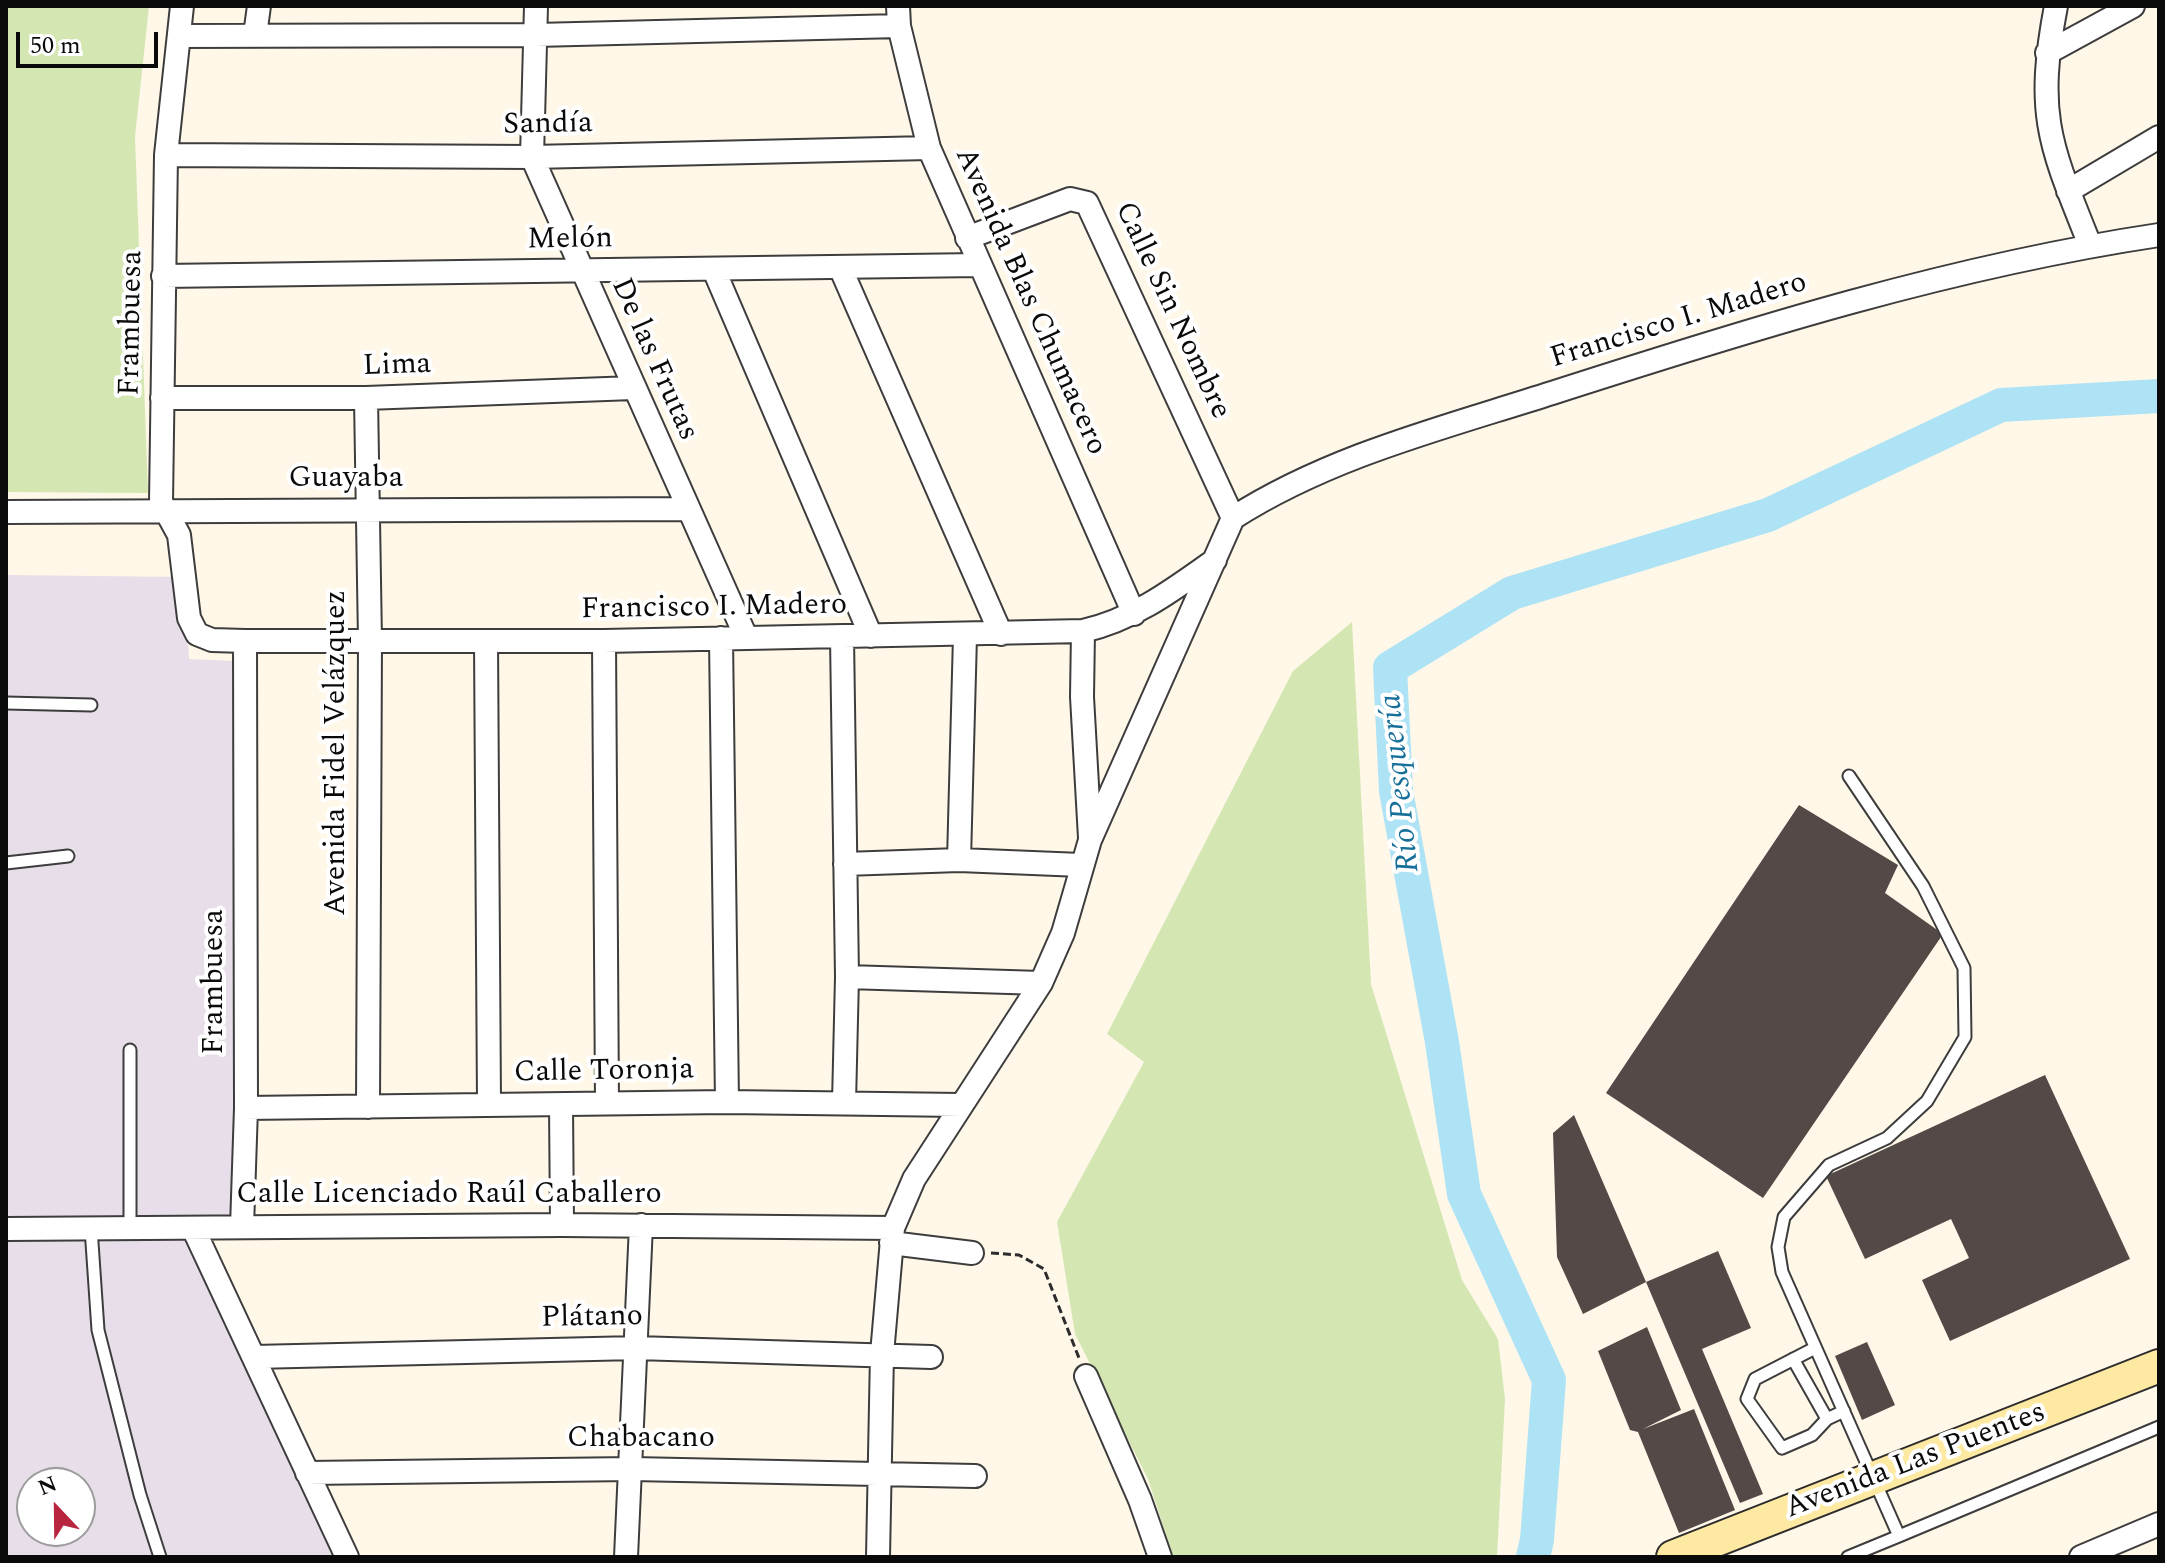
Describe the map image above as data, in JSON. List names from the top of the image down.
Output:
{
  "streets": {
    "street": [
      "Sandía",
      "Melón",
      "Avenida Blas Chumacero",
      "Calle Sin Nombre",
      "Francisco I. Madero",
      "Frambuesa",
      "De las Frutas",
      "Lima",
      "Guayaba",
      "Avenida Fidel Velázquez",
      "Calle Toronja",
      "Calle Licenciado Raúl Caballero",
      "Plátano",
      "Chabacano",
      "Avenida Las Puentes"
    ]
  },
  "crossings": [
    ["Sandía", "Avenida Blas Chumacero"],
    ["Sandía", "Frambuesa"],
    ["Sandía", "De las Frutas"],
    ["Melón", "Avenida Blas Chumacero"],
    ["Melón", "Frambuesa"],
    ["Melón", "De las Frutas"],
    ["Avenida Blas Chumacero", "Calle Sin Nombre"],
    ["Avenida Blas Chumacero", "Francisco I. Madero"],
    ["Calle Sin Nombre", "Francisco I. Madero"],
    ["Francisco I. Madero", "Frambuesa"],
    ["Francisco I. Madero", "De las Frutas"],
    ["Francisco I. Madero", "Avenida Fidel Velázquez"],
    ["Frambuesa", "Lima"],
    ["Frambuesa", "Guayaba"],
    ["Frambuesa", "Calle Toronja"],
    ["Frambuesa", "Calle Licenciado Raúl Caballero"],
    ["De las Frutas", "Lima"],
    ["De las Frutas", "Guayaba"],
    ["Lima", "Avenida Fidel Velázquez"],
    ["Guayaba", "Avenida Fidel Velázquez"],
    ["Avenida Fidel Velázquez", "Calle Toronja"]
  ],
  "water": ["Río Pesquería"],
  "scale_bar": "50 m",
  "north": "top"
}
